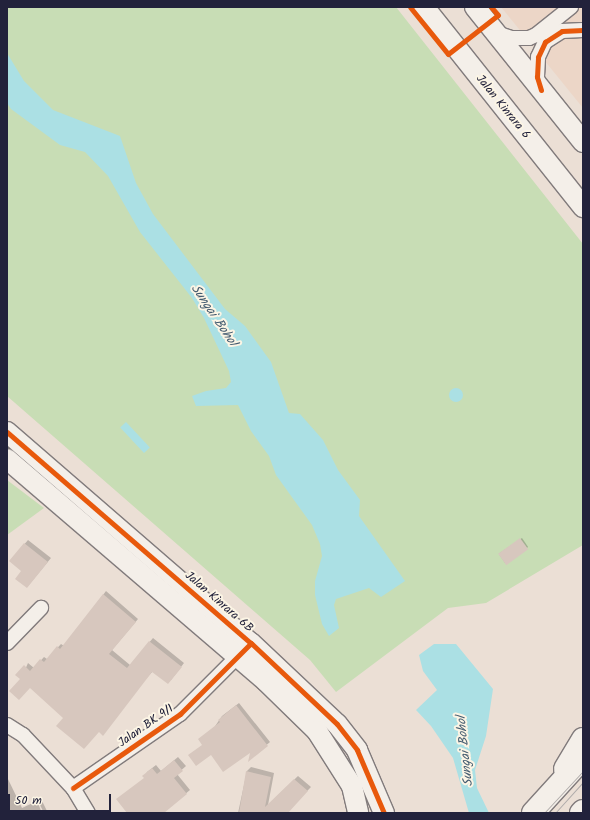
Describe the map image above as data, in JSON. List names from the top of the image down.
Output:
{
  "streets": {
    "street": ["Jalan Kinrara 6", "Jalan Kinrara 6B", "Jalan BK 9/1"]
  },
  "crossings": [
    ["Jalan Kinrara 6B", "Jalan BK 9/1"]
  ],
  "water": ["Sungai Bohol"],
  "scale_bar": "50 m"
}
